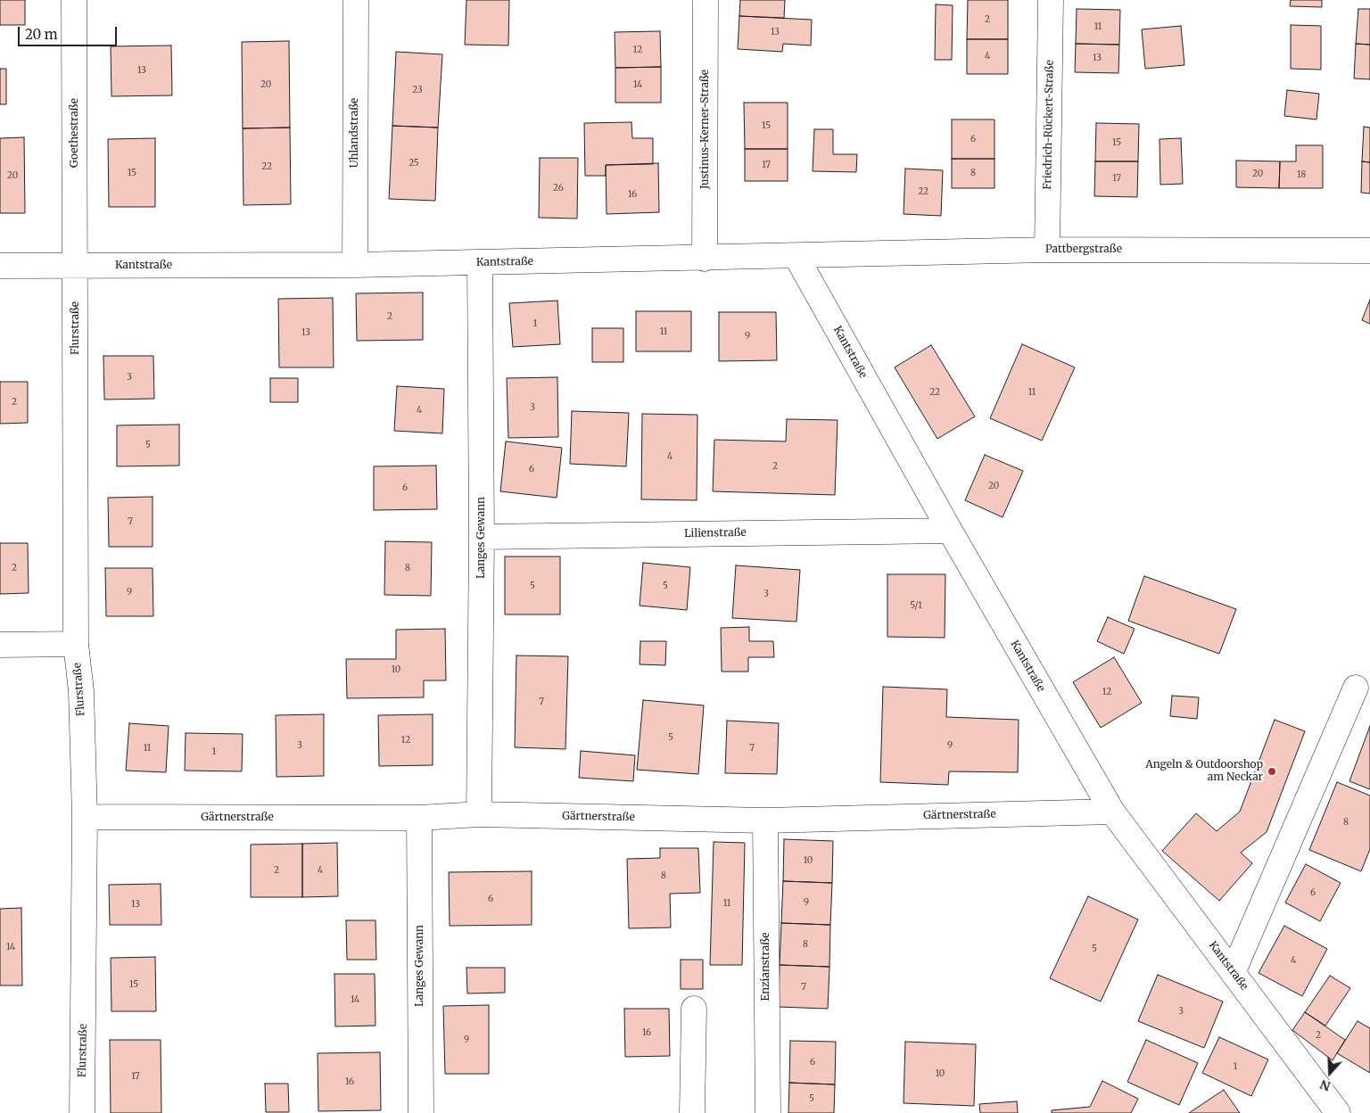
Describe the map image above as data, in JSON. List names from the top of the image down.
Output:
{
  "streets": {
    "street": [
      "Friedrich-Rückert-Straße",
      "Justinus-Kerner-Straße",
      "Goethestraße",
      "Uhlandstraße",
      "Pattbergstraße",
      "Kantstraße",
      "Flurstraße",
      "Lilienstraße",
      "Langes Gewann",
      "Gärtnerstraße",
      "Enzianstraße"
    ]
  },
  "crossings": [
    ["Friedrich-Rückert-Straße", "Pattbergstraße"],
    ["Justinus-Kerner-Straße", "Kantstraße"],
    ["Goethestraße", "Kantstraße"],
    ["Goethestraße", "Flurstraße"],
    ["Uhlandstraße", "Kantstraße"],
    ["Pattbergstraße", "Kantstraße"],
    ["Kantstraße", "Flurstraße"],
    ["Kantstraße", "Lilienstraße"],
    ["Kantstraße", "Langes Gewann"],
    ["Kantstraße", "Gärtnerstraße"],
    ["Flurstraße", "Gärtnerstraße"],
    ["Lilienstraße", "Langes Gewann"],
    ["Langes Gewann", "Gärtnerstraße"],
    ["Gärtnerstraße", "Enzianstraße"]
  ],
  "places": ["Angeln & Outdoorshop am Neckar"],
  "house_numbers": [
    "2",
    "11",
    "13",
    "12",
    "4",
    "13",
    "13",
    "20",
    "14",
    "23",
    "15",
    "6",
    "15",
    "25",
    "17",
    "22",
    "15",
    "8",
    "20",
    "18",
    "20",
    "17",
    "26",
    "22",
    "16",
    "2",
    "1",
    "11",
    "13",
    "9",
    "3",
    "22",
    "11",
    "2",
    "3",
    "4",
    "5",
    "4",
    "2",
    "6",
    "20",
    "6",
    "7",
    "2",
    "8",
    "5",
    "5",
    "9",
    "3",
    "5/1",
    "10",
    "12",
    "7",
    "5",
    "12",
    "3",
    "9",
    "11",
    "7",
    "1",
    "8",
    "10",
    "2",
    "4",
    "8",
    "6",
    "6",
    "9",
    "11",
    "13",
    "8",
    "14",
    "5",
    "4",
    "15",
    "7",
    "14",
    "3",
    "16",
    "2",
    "9",
    "6",
    "1",
    "10",
    "17",
    "16",
    "5"
  ],
  "scale_bar": "20 m",
  "north": "bottom"
}
